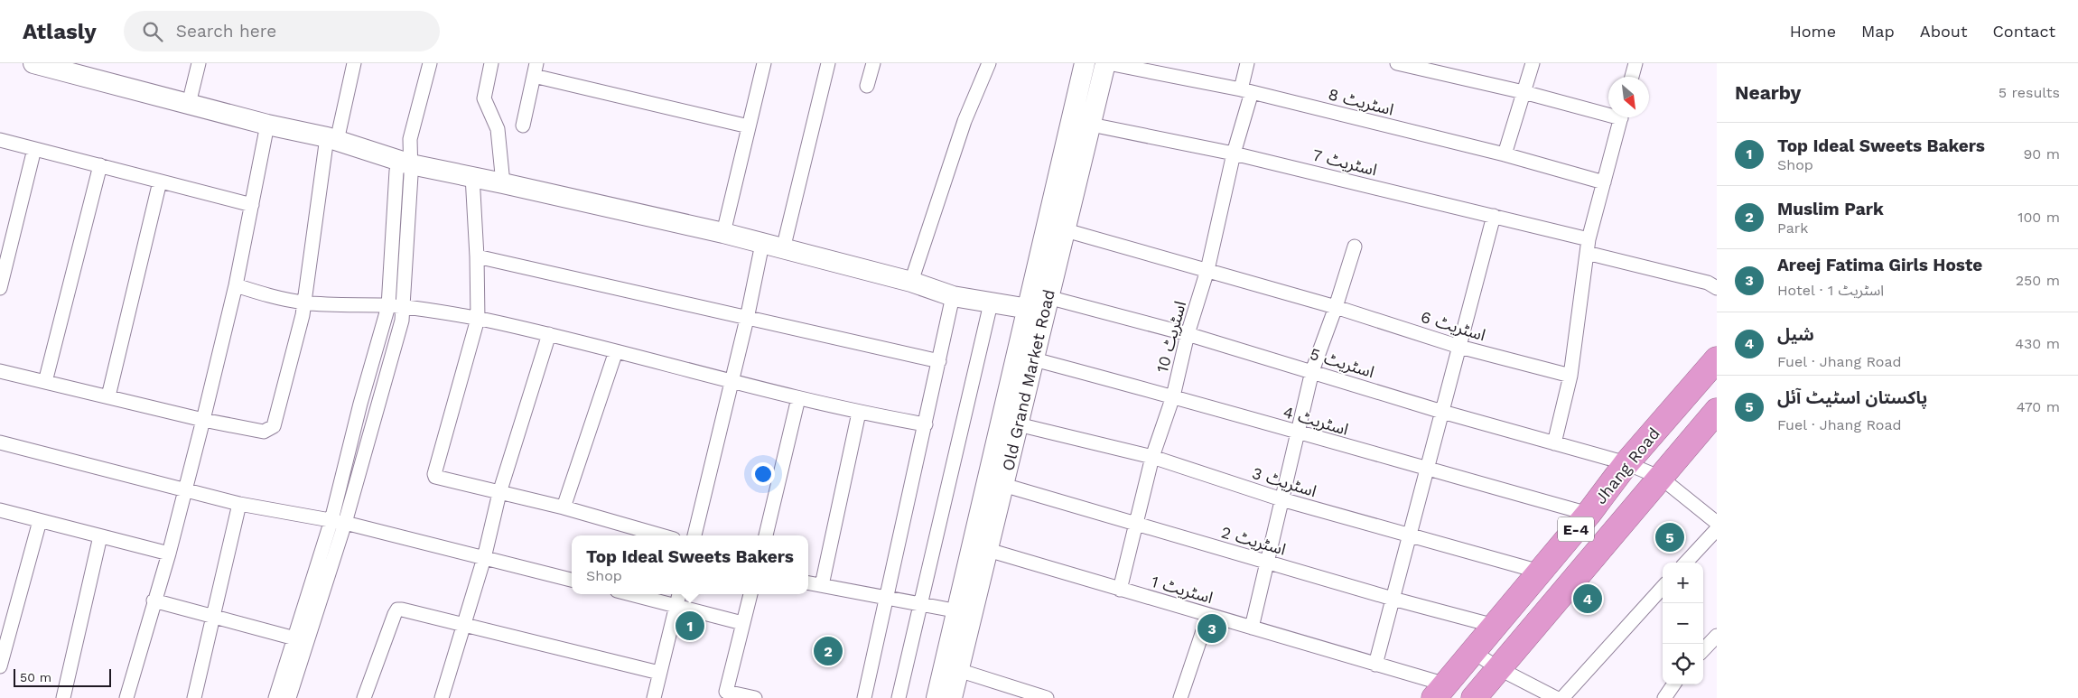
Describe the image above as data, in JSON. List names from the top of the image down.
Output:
{
  "streets": {
    "highway": ["Jhang Road", "E-4"],
    "street": [
      "اسٹریٹ 8",
      "اسٹریٹ 7",
      "اسٹریٹ 6",
      "اسٹریٹ 10",
      "اسٹریٹ 5",
      "Old Grand Market Road",
      "اسٹریٹ 4",
      "اسٹریٹ 3",
      "اسٹریٹ 2",
      "اسٹریٹ 1"
    ]
  },
  "crossings": [
    ["اسٹریٹ 8", "اسٹریٹ 10"],
    ["اسٹریٹ 8", "Old Grand Market Road"],
    ["اسٹریٹ 7", "اسٹریٹ 10"],
    ["اسٹریٹ 7", "Old Grand Market Road"],
    ["اسٹریٹ 6", "اسٹریٹ 10"],
    ["اسٹریٹ 6", "Old Grand Market Road"],
    ["اسٹریٹ 10", "اسٹریٹ 5"],
    ["اسٹریٹ 10", "اسٹریٹ 4"],
    ["اسٹریٹ 10", "اسٹریٹ 3"],
    ["اسٹریٹ 10", "اسٹریٹ 2"],
    ["اسٹریٹ 10", "اسٹریٹ 1"],
    ["اسٹریٹ 5", "Old Grand Market Road"],
    ["اسٹریٹ 5", "Jhang Road"],
    ["Old Grand Market Road", "اسٹریٹ 4"],
    ["Old Grand Market Road", "اسٹریٹ 3"],
    ["Old Grand Market Road", "اسٹریٹ 2"],
    ["Old Grand Market Road", "اسٹریٹ 1"],
    ["اسٹریٹ 4", "Jhang Road"],
    ["Jhang Road", "اسٹریٹ 3"],
    ["Jhang Road", "اسٹریٹ 2"],
    ["Jhang Road", "اسٹریٹ 1"]
  ],
  "scale_bar": "50 m",
  "north": "bottom right",
  "page": {
    "header": "Atlasly",
    "search": "Search here",
    "nav": [
      "Home",
      "Map",
      "About",
      "Contact"
    ],
    "heading": ["Nearby", "5 results"],
    "list": [
      {
        "mark": "1",
        "name": "Top Ideal Sweets Bakers",
        "note": "Shop",
        "value": "90 m"
      },
      {
        "mark": "2",
        "name": "Muslim Park",
        "note": "Park",
        "value": "100 m"
      },
      {
        "mark": "3",
        "name": "Areej Fatima Girls Hoste",
        "note": "Hotel · اسٹریٹ 1",
        "value": "250 m"
      },
      {
        "mark": "4",
        "name": "شیل",
        "note": "Fuel · Jhang Road",
        "value": "430 m"
      },
      {
        "mark": "5",
        "name": "پاکستان اسٹیٹ آئل",
        "note": "Fuel · Jhang Road",
        "value": "470 m"
      }
    ],
    "pins": [
      "5",
      "4",
      "1",
      "3",
      "2"
    ],
    "popup": ["Top Ideal Sweets Bakers", "Shop"],
    "map_buttons": ["+", "−"],
    "scale": "50 m"
  }
}
